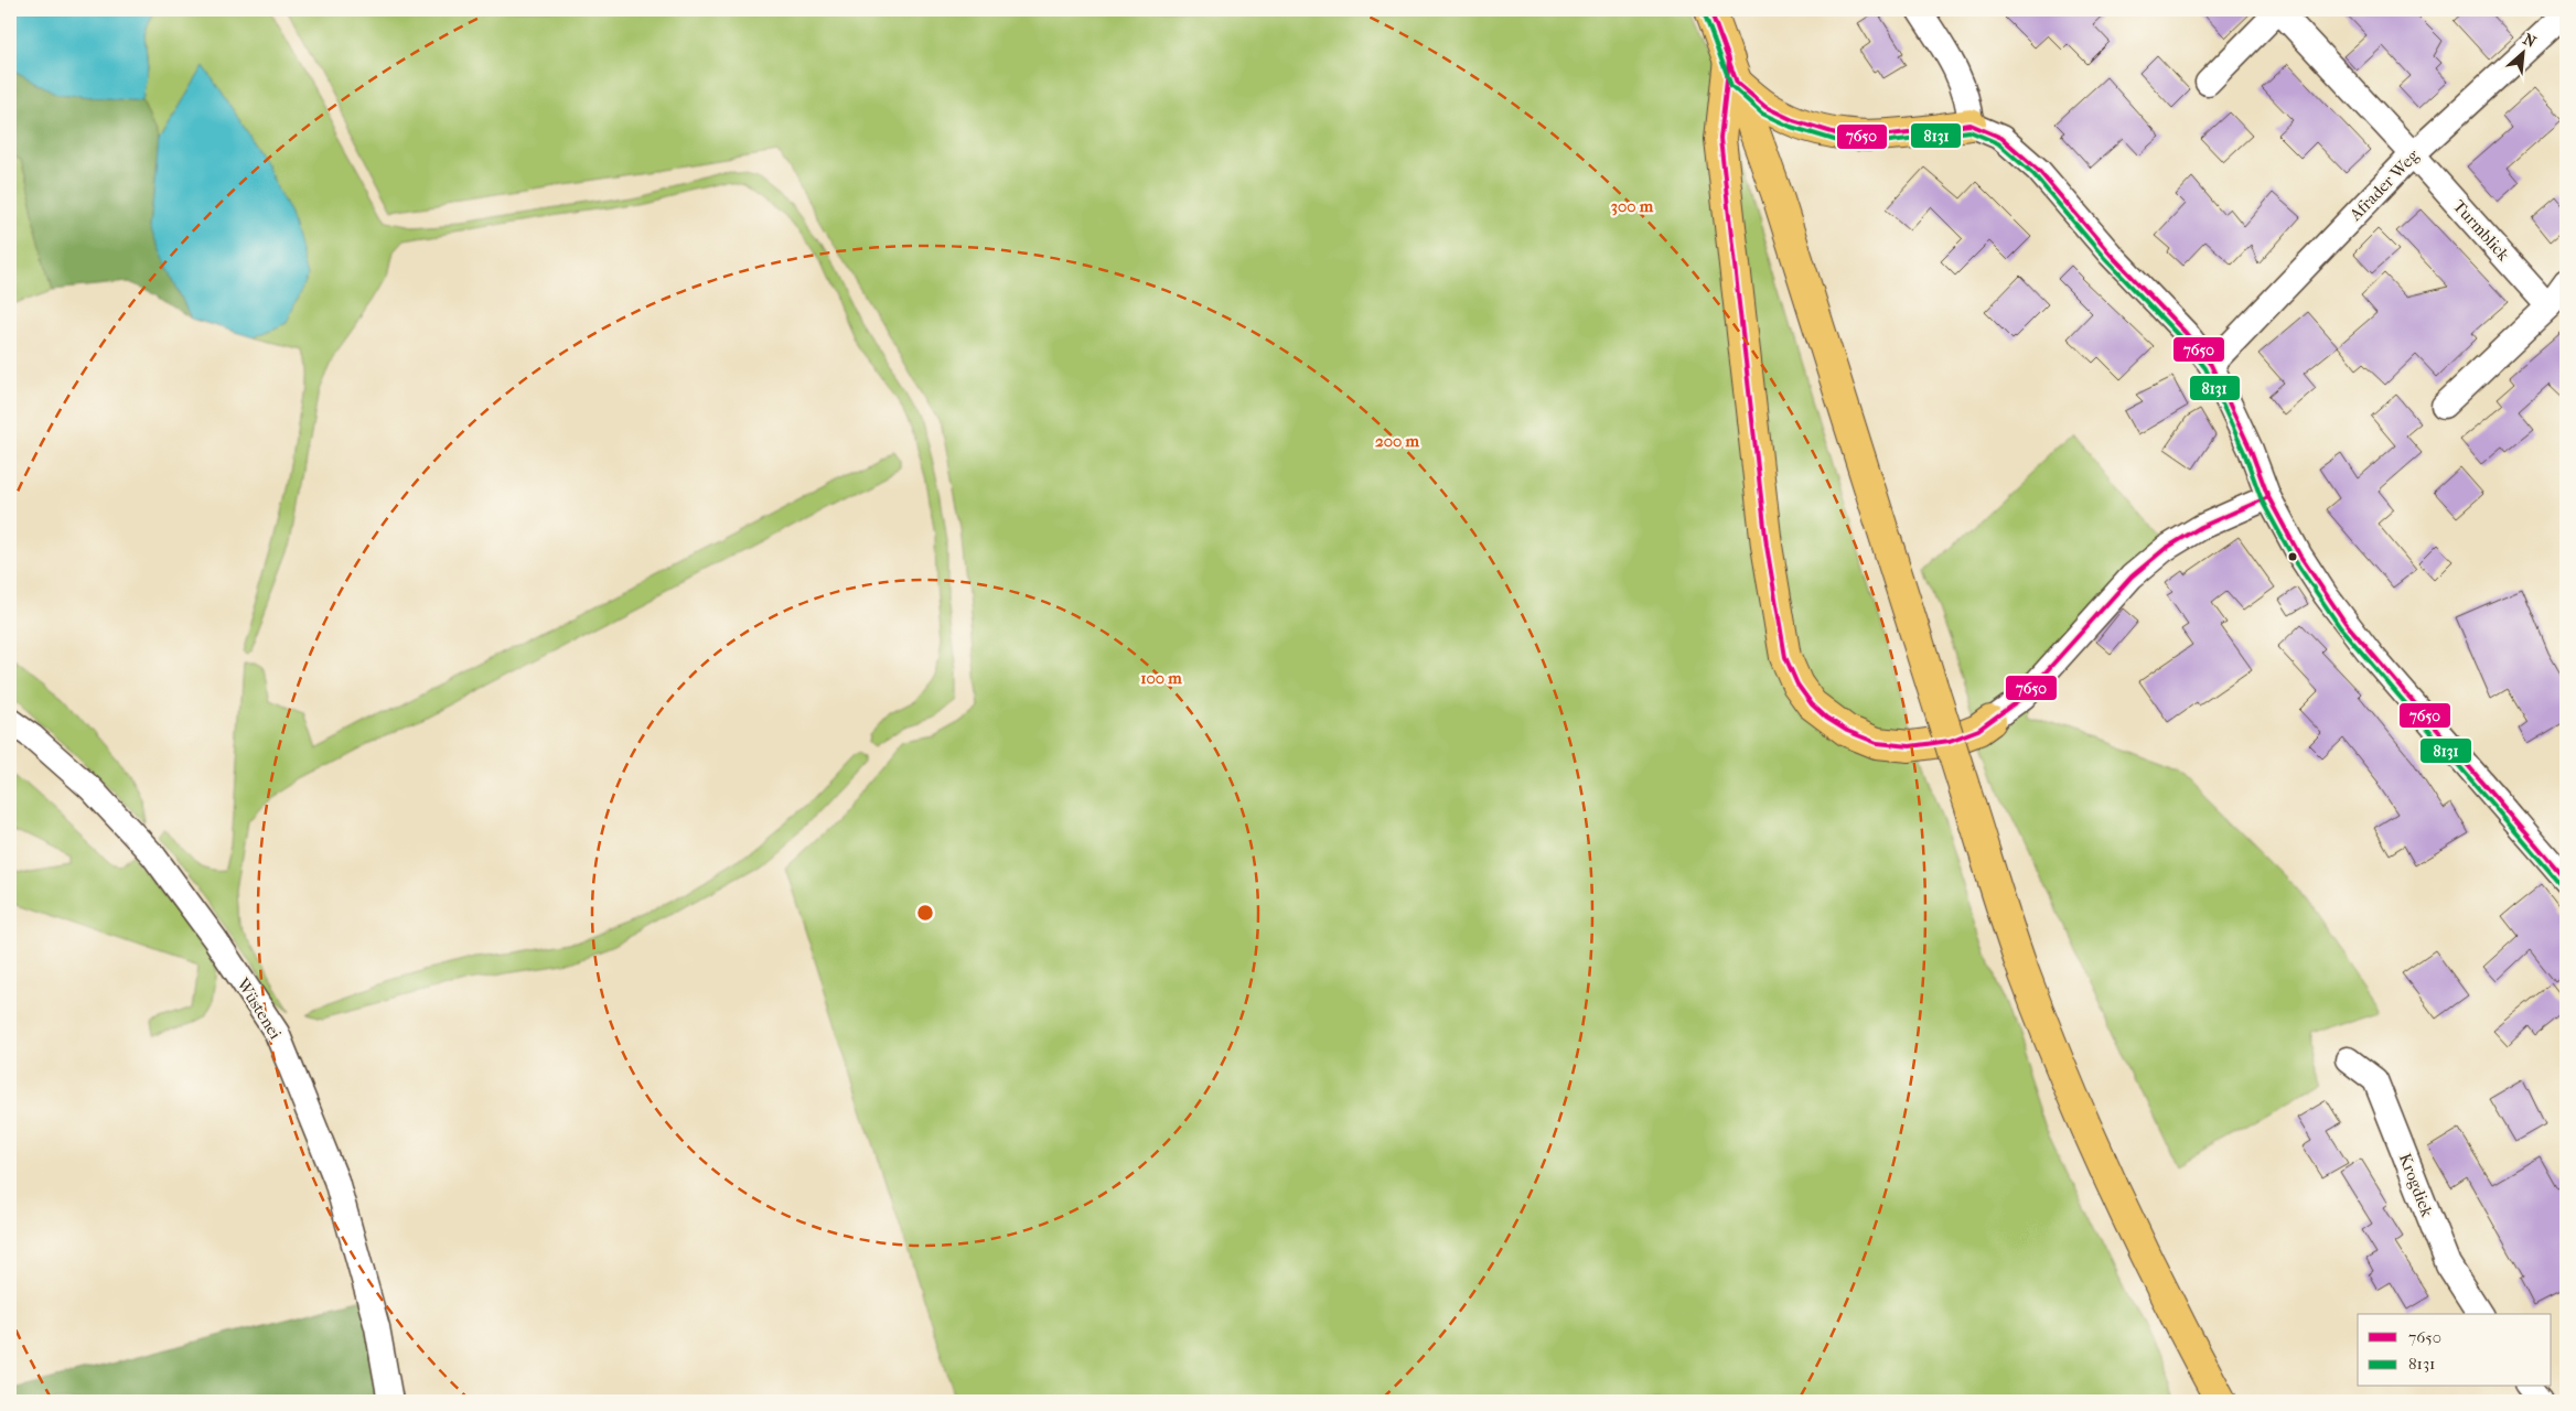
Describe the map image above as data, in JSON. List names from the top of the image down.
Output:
{
  "streets": {
    "street": [
      "Afrader Weg",
      "Turmblick",
      "Wüstenei",
      "Krogdiek"
    ]
  },
  "crossings": [
    ["Afrader Weg", "Turmblick"]
  ],
  "lines": ["transit line 7650", "transit line 8131"],
  "legend": ["7650", "8131"],
  "north": "top right",
  "rings": ["300 m", "200 m", "100 m"]
}
